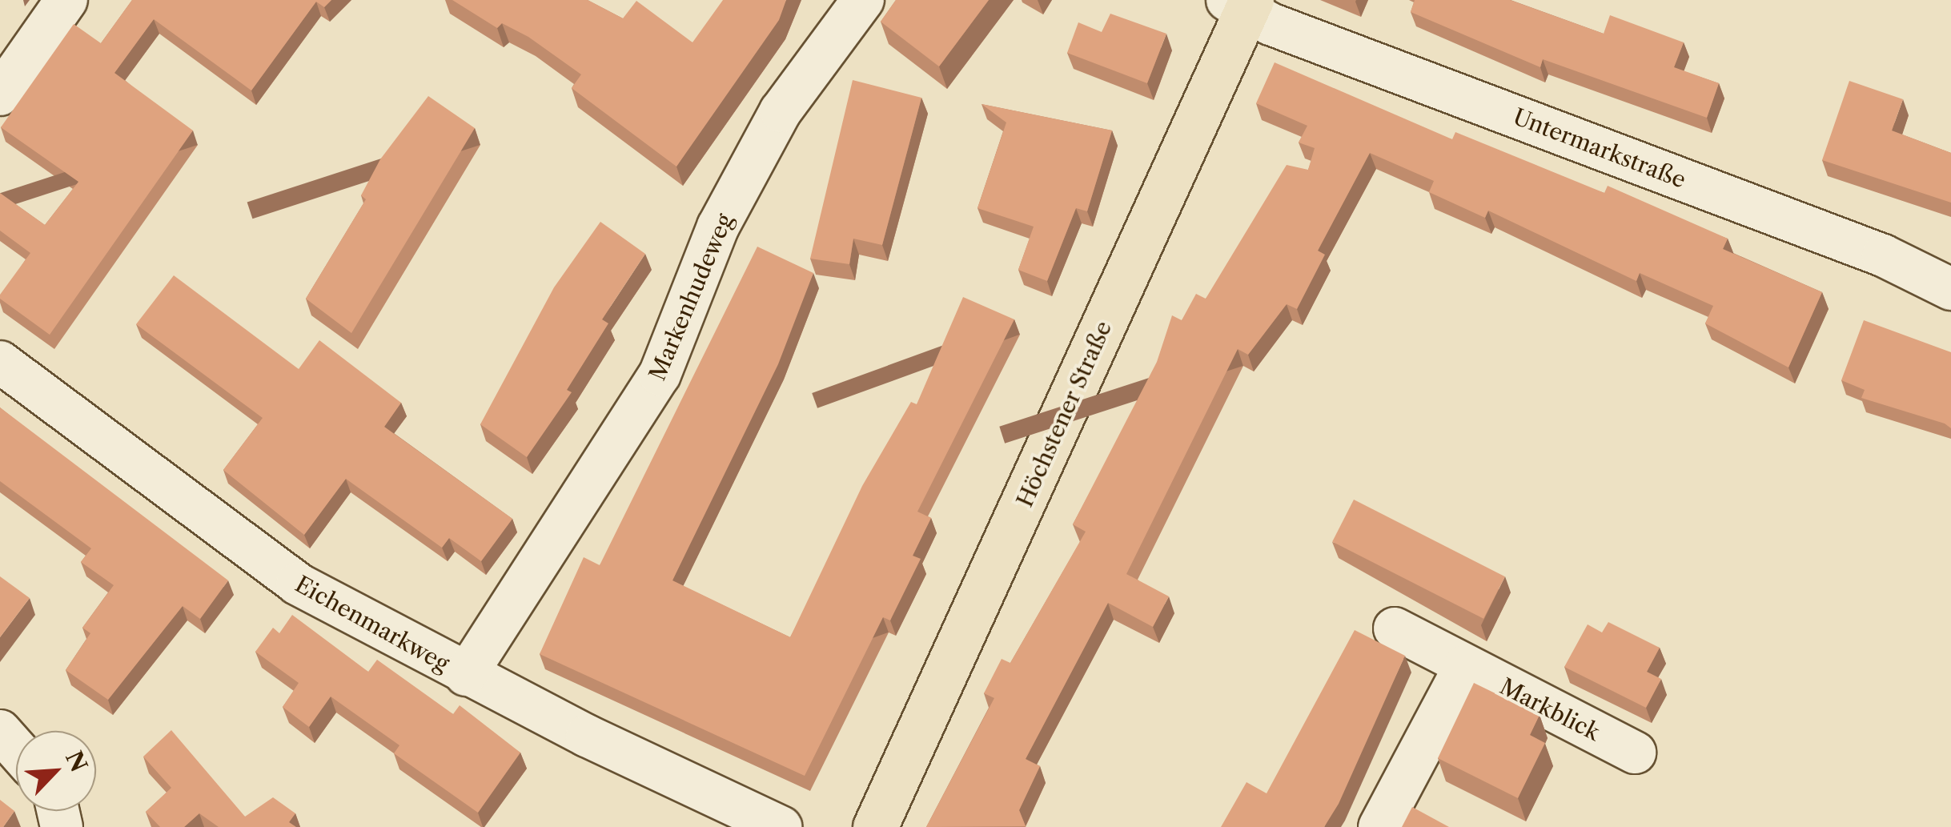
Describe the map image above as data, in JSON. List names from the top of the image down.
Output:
{
  "streets": {
    "main road": ["Höchstener Straße"],
    "street": [
      "Untermarkstraße",
      "Markenhudeweg",
      "Eichenmarkweg",
      "Markblick"
    ]
  },
  "crossings": [
    ["Untermarkstraße", "Höchstener Straße"],
    ["Markenhudeweg", "Eichenmarkweg"]
  ],
  "north": "top right"
}
